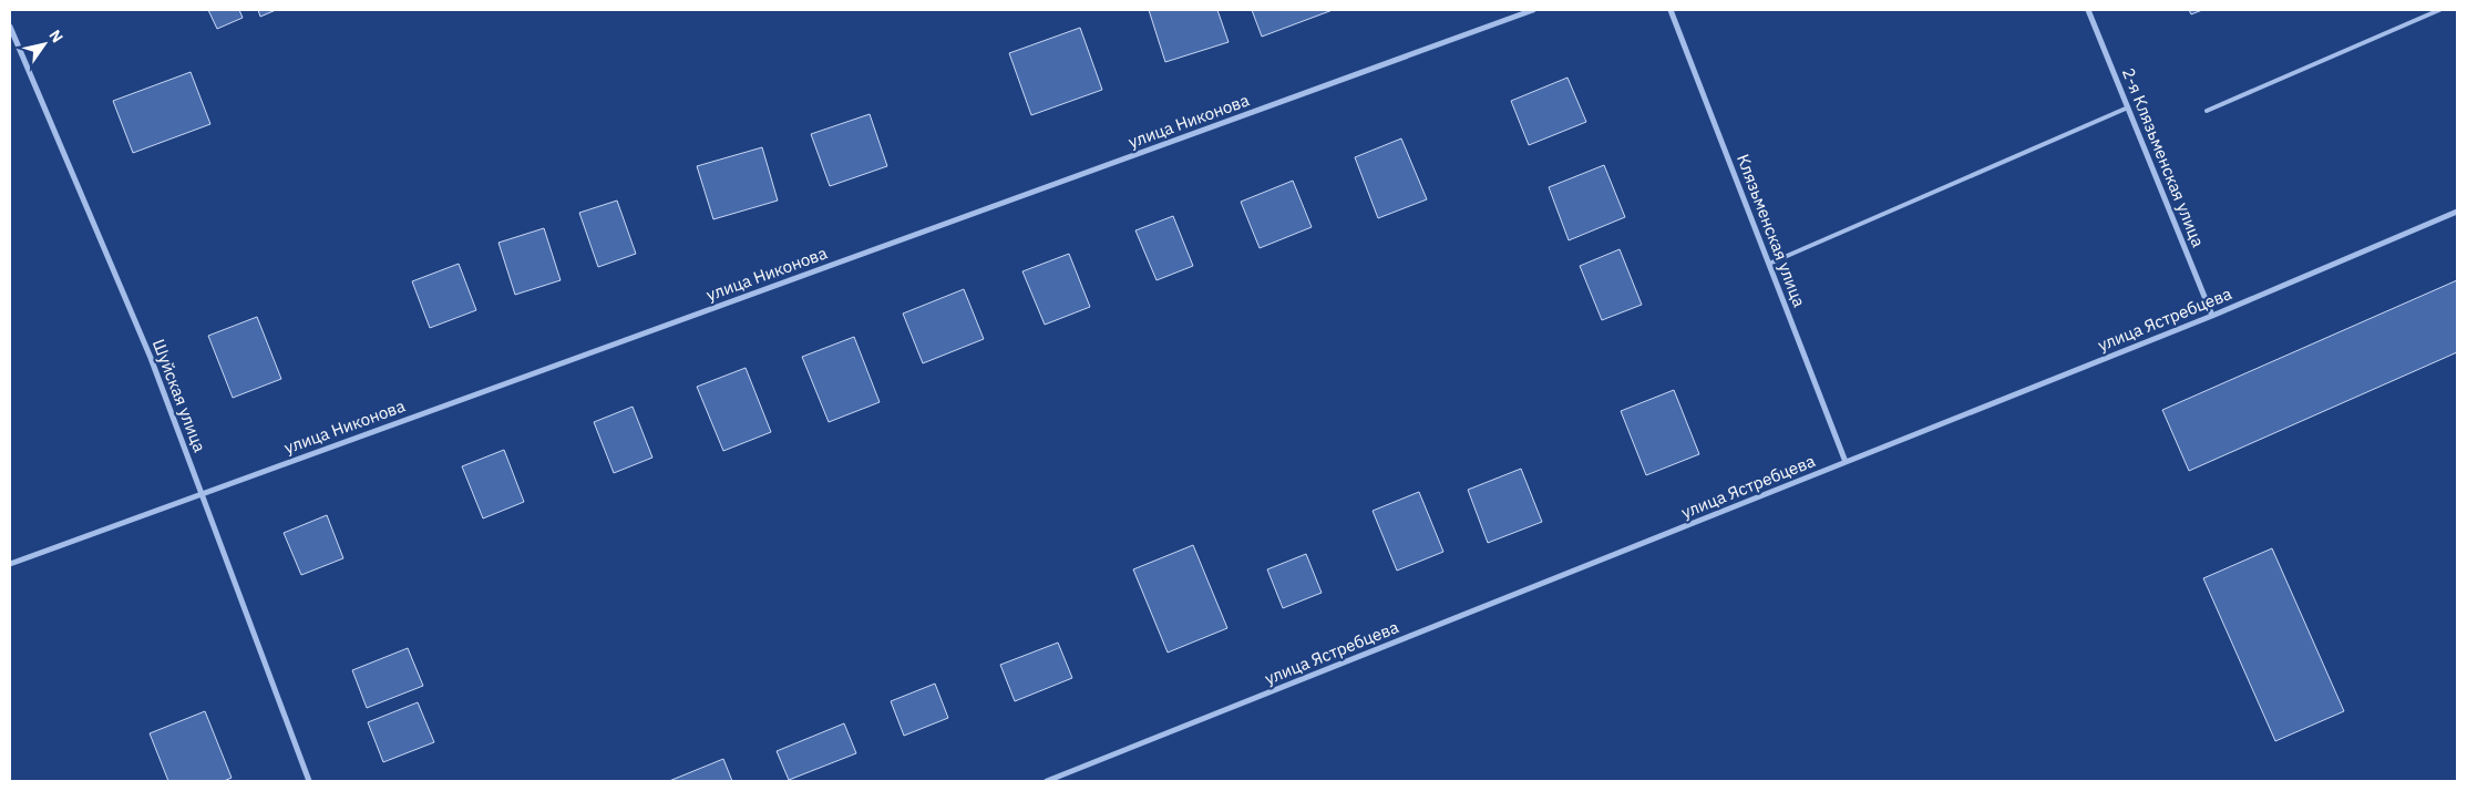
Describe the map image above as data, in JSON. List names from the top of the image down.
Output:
{
  "streets": {
    "street": [
      "улица Никонова",
      "2-я Клязьменская улица",
      "Клязьменская улица",
      "улица Ястребцева",
      "Шуйская улица"
    ]
  },
  "crossings": [
    ["улица Никонова", "Шуйская улица"],
    ["2-я Клязьменская улица", "улица Ястребцева"],
    ["Клязьменская улица", "улица Ястребцева"]
  ],
  "north": "top right"
}
